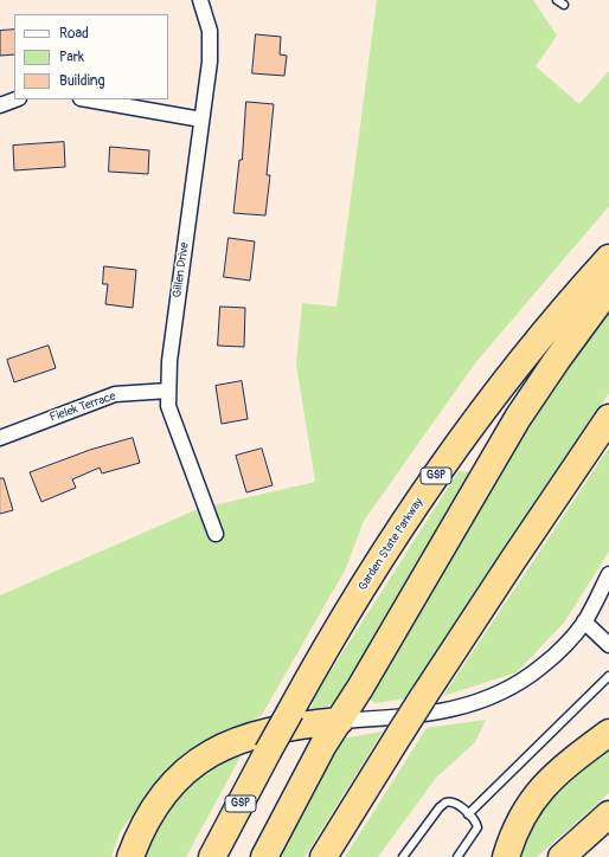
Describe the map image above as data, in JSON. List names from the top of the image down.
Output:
{
  "streets": {
    "highway": ["GSP", "Garden State Parkway"],
    "street": ["Gillen Drive", "Fielek Terrace"]
  },
  "crossings": [
    ["Gillen Drive", "Fielek Terrace"]
  ],
  "legend": ["Road", "Park", "Building"]
}
